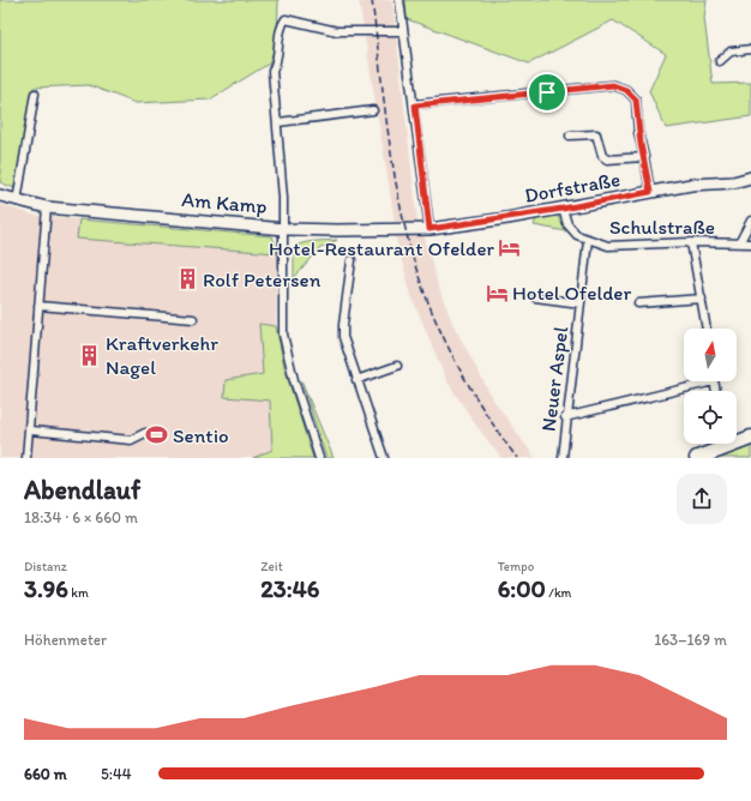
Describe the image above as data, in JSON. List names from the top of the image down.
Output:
{
  "streets": {
    "main road": ["Dorfstraße", "Am Kamp"],
    "street": ["Schulstraße", "Neuer Aspel"]
  },
  "crossings": [
    ["Dorfstraße", "Am Kamp"],
    ["Dorfstraße", "Schulstraße"],
    ["Schulstraße", "Neuer Aspel"]
  ],
  "places": {
    "hotel": ["Hotel-Restaurant Ofelder", "Hotel Ofelder"],
    "building": ["Rolf Petersen", "Kraftverkehr Nagel"],
    "sports": ["Sentio"]
  },
  "north": "top",
  "page": {
    "heading": ["Abendlauf", "18:34 · 6 × 660 m"],
    "stats": [
      ["Distanz", "3.96 km"],
      ["Zeit", "23:46"],
      ["Tempo", "6:00 /km"]
    ],
    "chart": ["Höhenmeter", "163–169 m"],
    "list": [
      {
        "name": "660 m",
        "note": "5:44"
      }
    ]
  }
}
